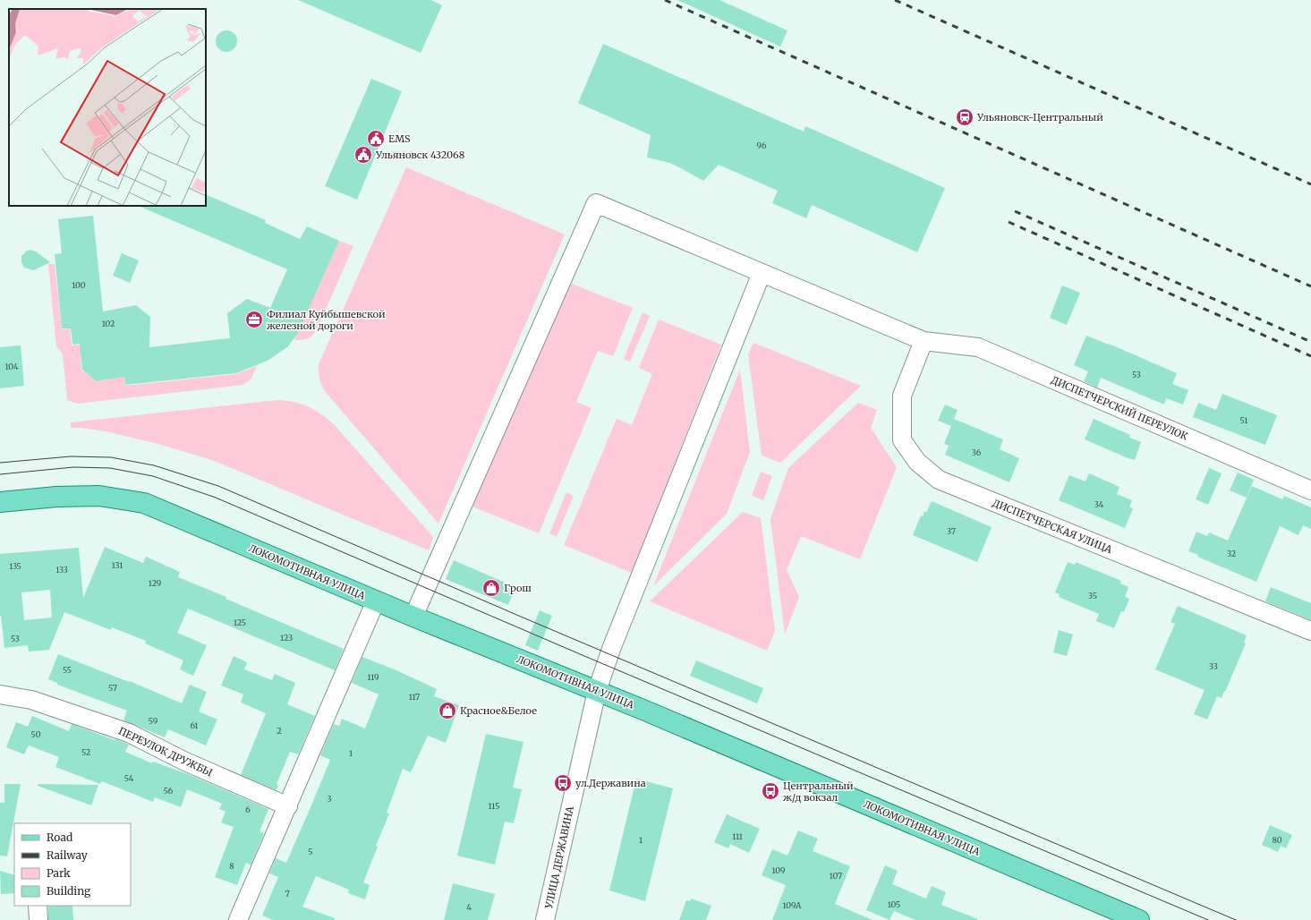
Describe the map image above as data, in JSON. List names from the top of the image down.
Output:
{
  "streets": {
    "main road": ["ЛОКОМОТИВНАЯ УЛИЦА"],
    "street": [
      "ДИСПЕТЧЕРСКИЙ ПЕРЕУЛОК",
      "ДИСПЕТЧЕРСКАЯ УЛИЦА",
      "ПЕРЕУЛОК ДРУЖБЫ",
      "УЛИЦА ДЕРЖАВИНА"
    ]
  },
  "crossings": [
    ["ДИСПЕТЧЕРСКИЙ ПЕРЕУЛОК", "ДИСПЕТЧЕРСКАЯ УЛИЦА"],
    ["ДИСПЕТЧЕРСКИЙ ПЕРЕУЛОК", "ЛОКОМОТИВНАЯ УЛИЦА"],
    ["ДИСПЕТЧЕРСКИЙ ПЕРЕУЛОК", "УЛИЦА ДЕРЖАВИНА"],
    ["ЛОКОМОТИВНАЯ УЛИЦА", "УЛИЦА ДЕРЖАВИНА"]
  ],
  "places": {
    "station": ["Ульяновск-Центральный"],
    "public building": ["EMS", "Ульяновск 432068"],
    "office": ["Филиал Куйбышевской железной дороги"],
    "shop": ["Грош", "Красное&Белое"],
    "bus stop": ["ул.Державина", "Центральный ж/д вокзал"]
  },
  "house_numbers": [
    "96",
    "100",
    "102",
    "104",
    "53",
    "51",
    "36",
    "34",
    "37",
    "32",
    "131",
    "135",
    "133",
    "129",
    "35",
    "125",
    "123",
    "53",
    "33",
    "55",
    "119",
    "57",
    "117",
    "59",
    "61",
    "2",
    "50",
    "52",
    "1",
    "54",
    "56",
    "3",
    "115",
    "6",
    "111",
    "1",
    "80",
    "5",
    "8",
    "109",
    "107",
    "7",
    "105",
    "109А",
    "4"
  ],
  "legend": [
    "Road",
    "Railway",
    "Park",
    "Building"
  ]
}
